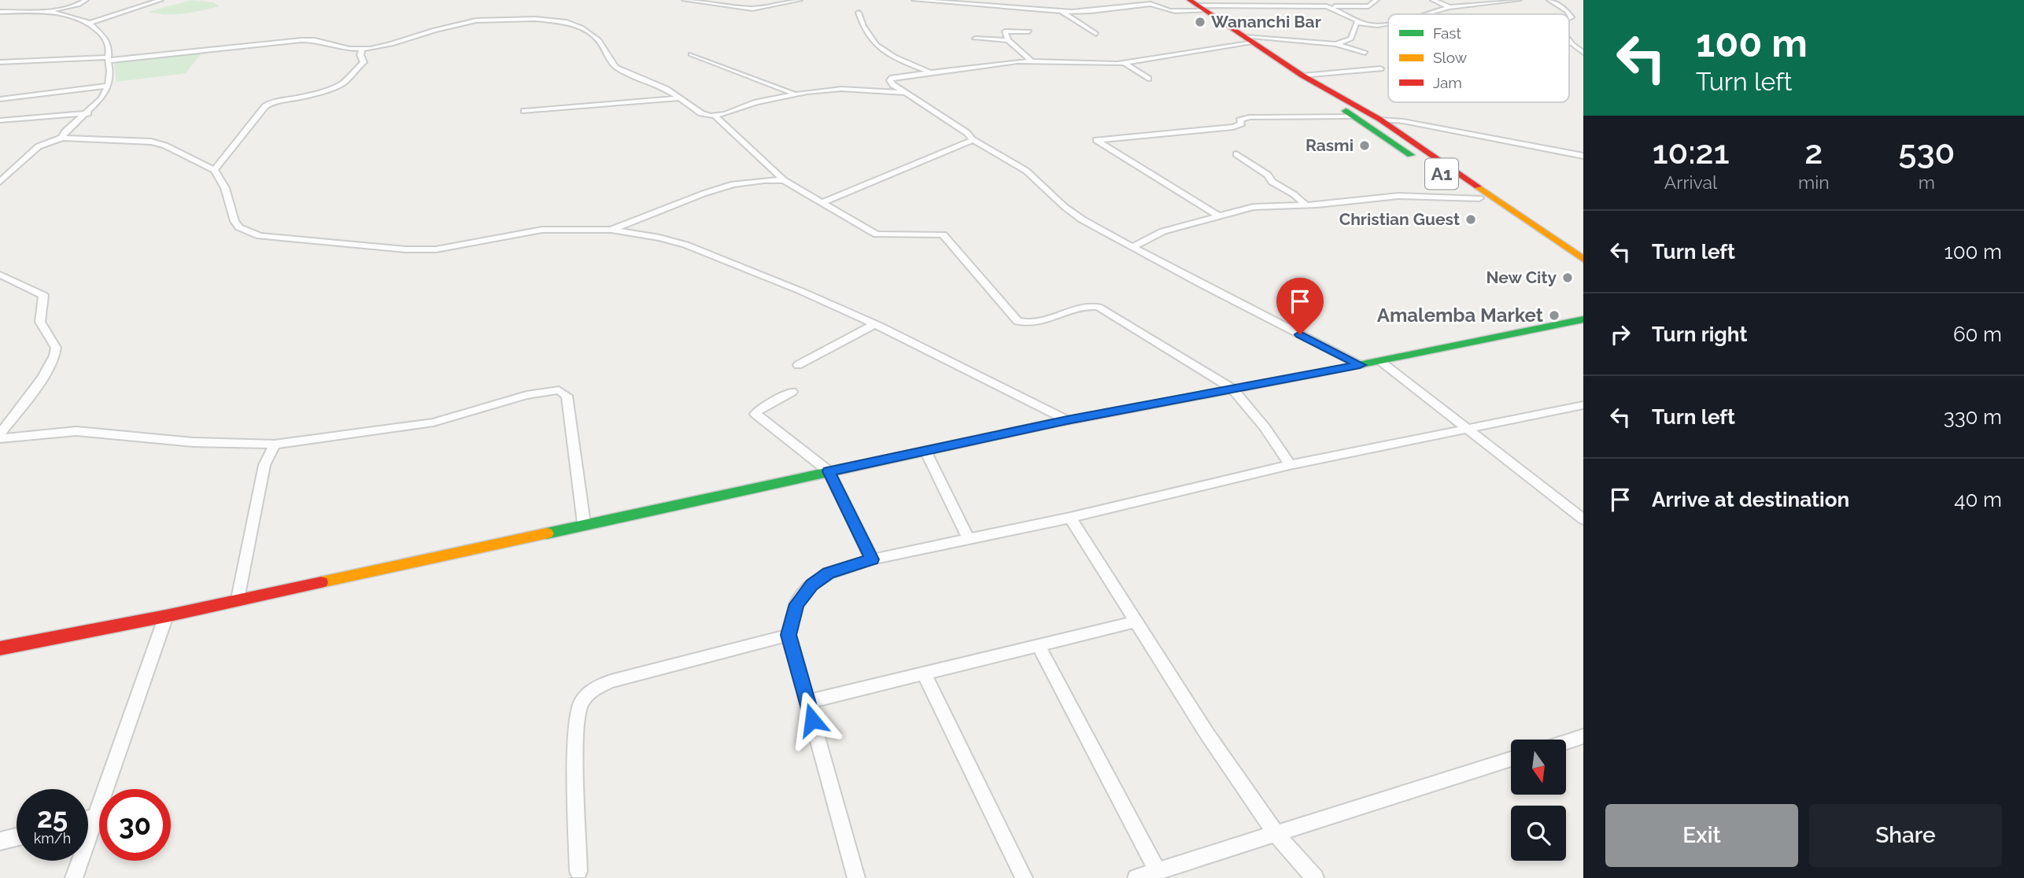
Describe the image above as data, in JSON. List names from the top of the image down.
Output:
{
  "streets": {
    "main road": ["A1"]
  },
  "places": [
    "Wananchi Bar",
    "Rasmi",
    "Christian Guest",
    "New City",
    "Amalemba Market"
  ],
  "legend": ["Fast", "Slow", "Jam"],
  "north": "bottom",
  "page": {
    "turn": ["100 m", "Turn left"],
    "eta": [
      "10:21",
      "Arrival",
      "2",
      "min",
      "530",
      "m"
    ],
    "list": [
      {
        "name": "Turn left",
        "value": "100 m"
      },
      {
        "name": "Turn right",
        "value": "60 m"
      },
      {
        "name": "Turn left",
        "value": "330 m"
      },
      {
        "name": "Arrive at destination",
        "value": "40 m"
      }
    ],
    "speed": "25 km/h",
    "limit": "30",
    "buttons": ["Exit", "Share"]
  }
}
